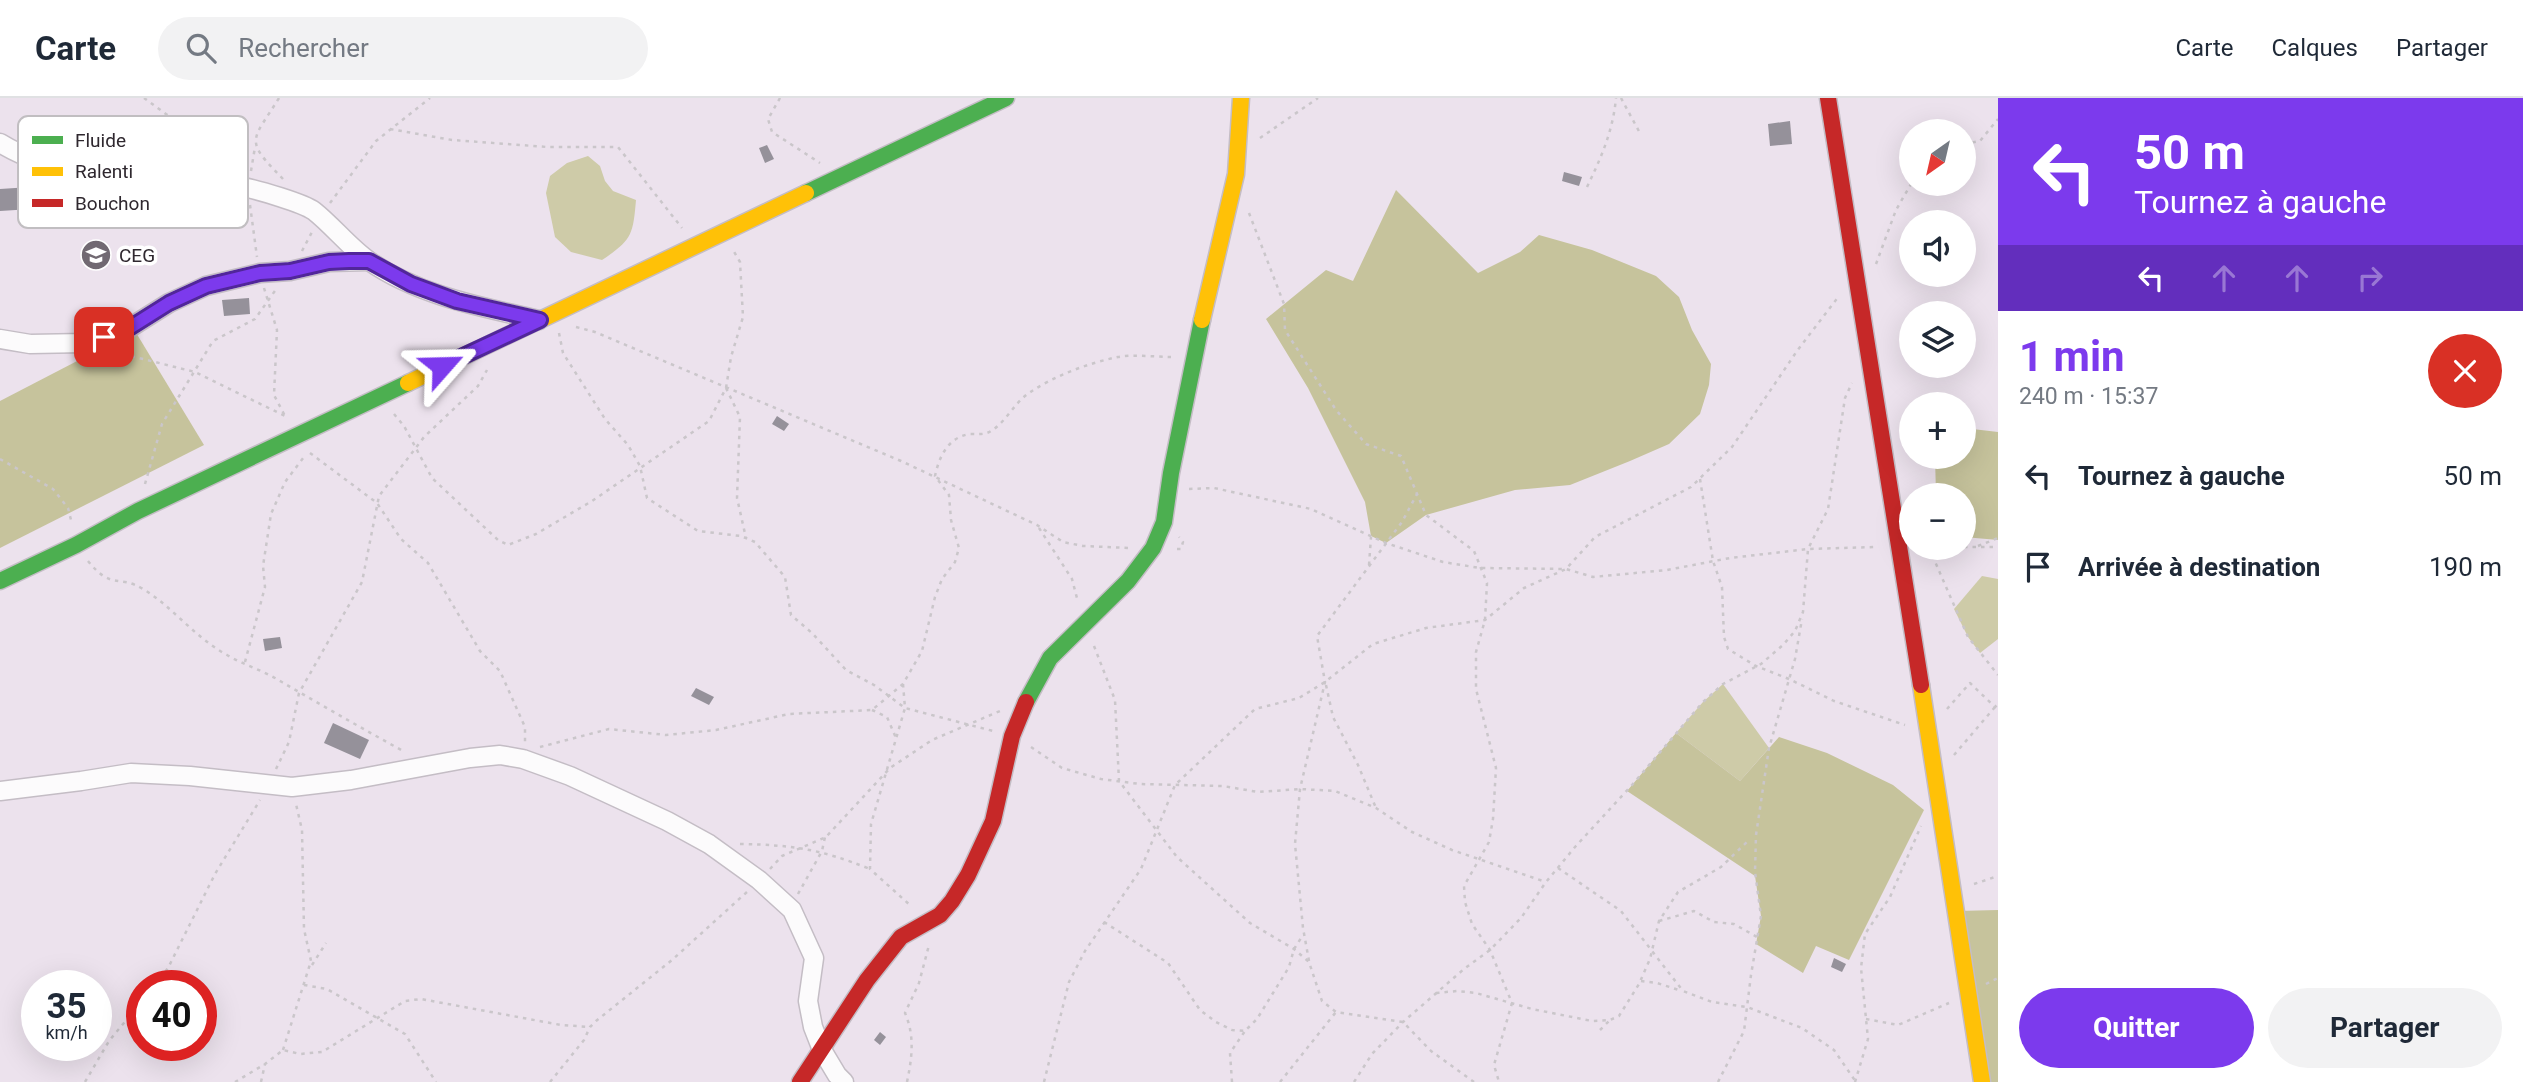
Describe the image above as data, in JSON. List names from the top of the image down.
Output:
{
  "places": {
    "school or university": ["CEG"]
  },
  "legend": ["Fluide", "Ralenti", "Bouchon"],
  "north": "bottom left",
  "page": {
    "header": "Carte",
    "search": "Rechercher",
    "nav": ["Carte", "Calques", "Partager"],
    "turn": ["50 m", "Tournez à gauche"],
    "map_buttons": ["+", "−"],
    "heading": ["1 min", "240 m · 15:37"],
    "list": [
      {
        "name": "Tournez à gauche",
        "value": "50 m"
      },
      {
        "name": "Arrivée à destination",
        "value": "190 m"
      }
    ],
    "speed": "35 km/h",
    "limit": "40",
    "buttons": ["Quitter", "Partager"]
  }
}
